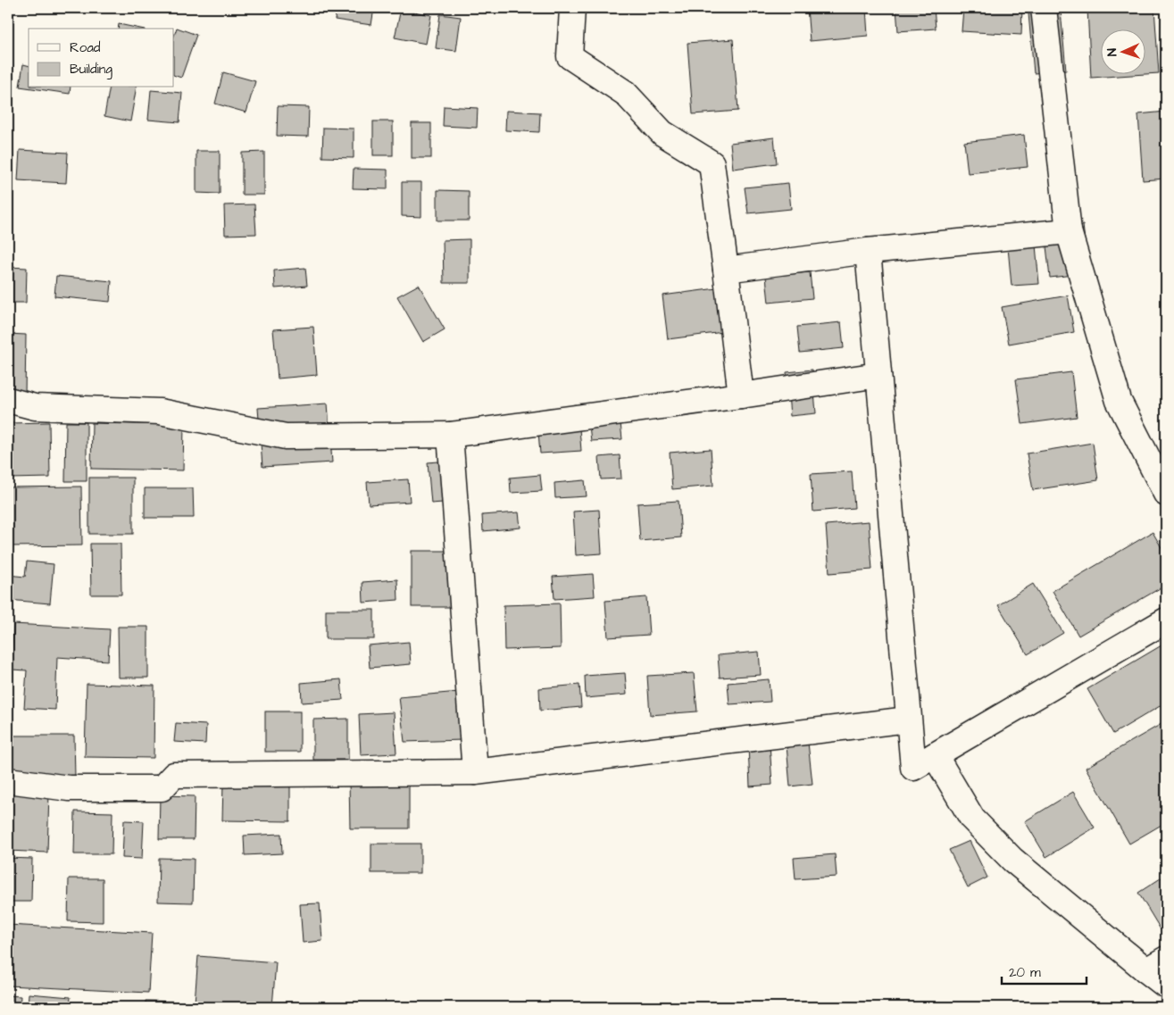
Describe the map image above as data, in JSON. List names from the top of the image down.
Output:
{
  "legend": ["Road", "Building"],
  "scale_bar": "20 m",
  "north": "left"
}
